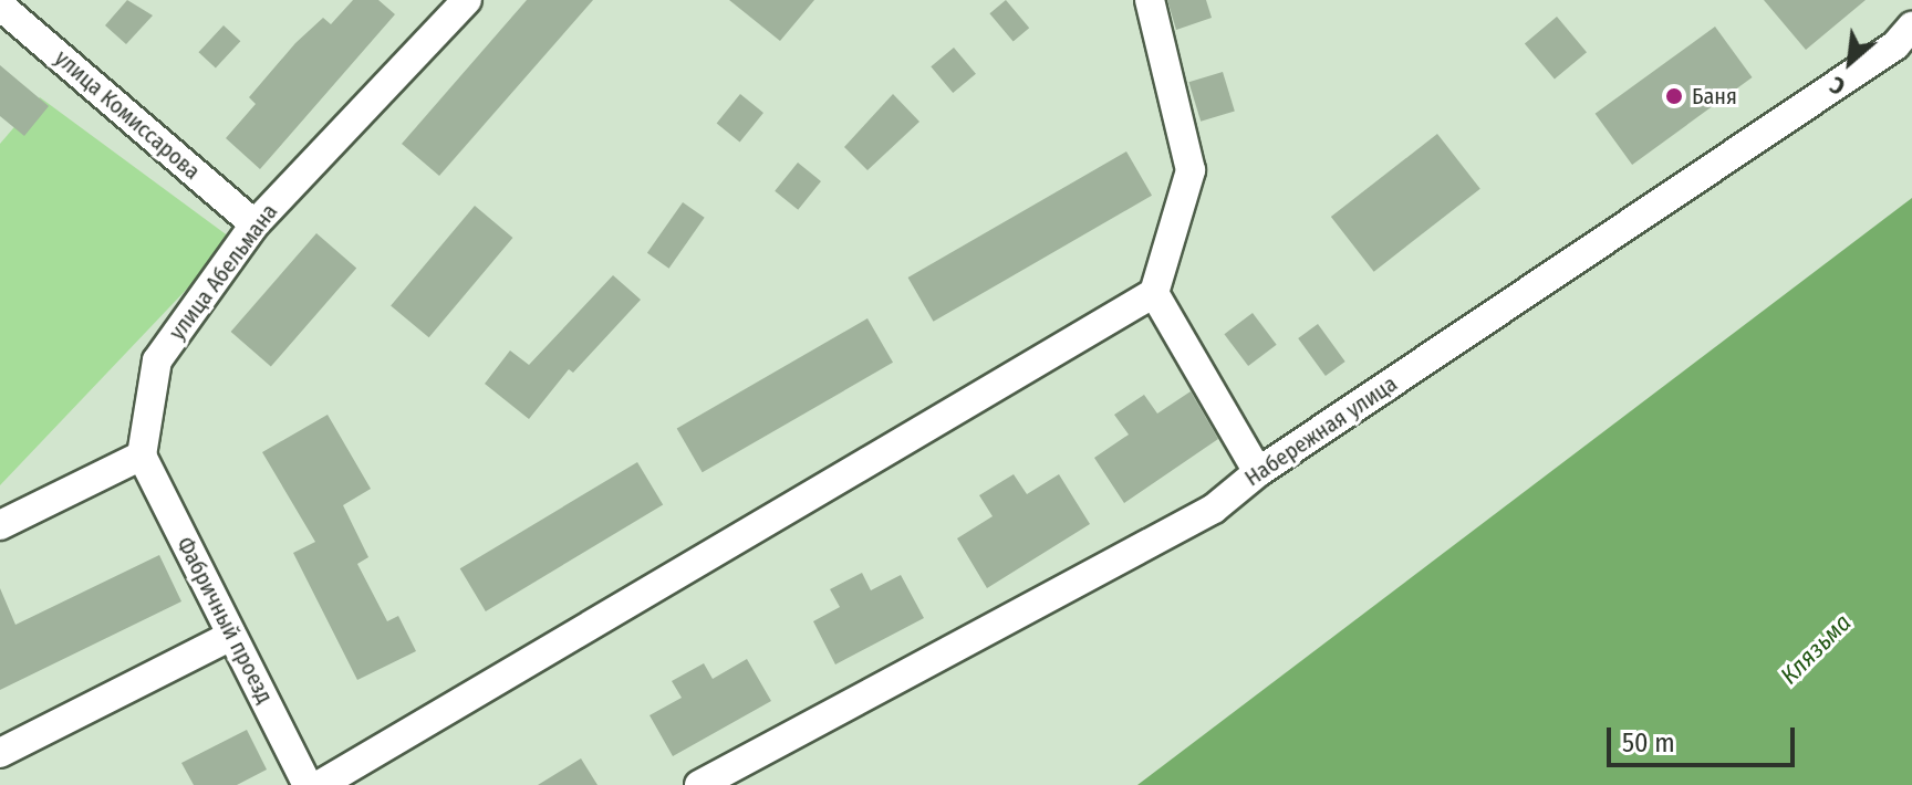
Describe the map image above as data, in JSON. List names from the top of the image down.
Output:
{
  "streets": {
    "street": [
      "улица Комиссарова",
      "улица Абельмана",
      "Набережная улица",
      "Фабричный проезд"
    ]
  },
  "crossings": [
    ["улица Комиссарова", "улица Абельмана"],
    ["улица Абельмана", "Фабричный проезд"]
  ],
  "water": ["Клязьма"],
  "places": ["Баня"],
  "scale_bar": "50 m",
  "north": "bottom left"
}
